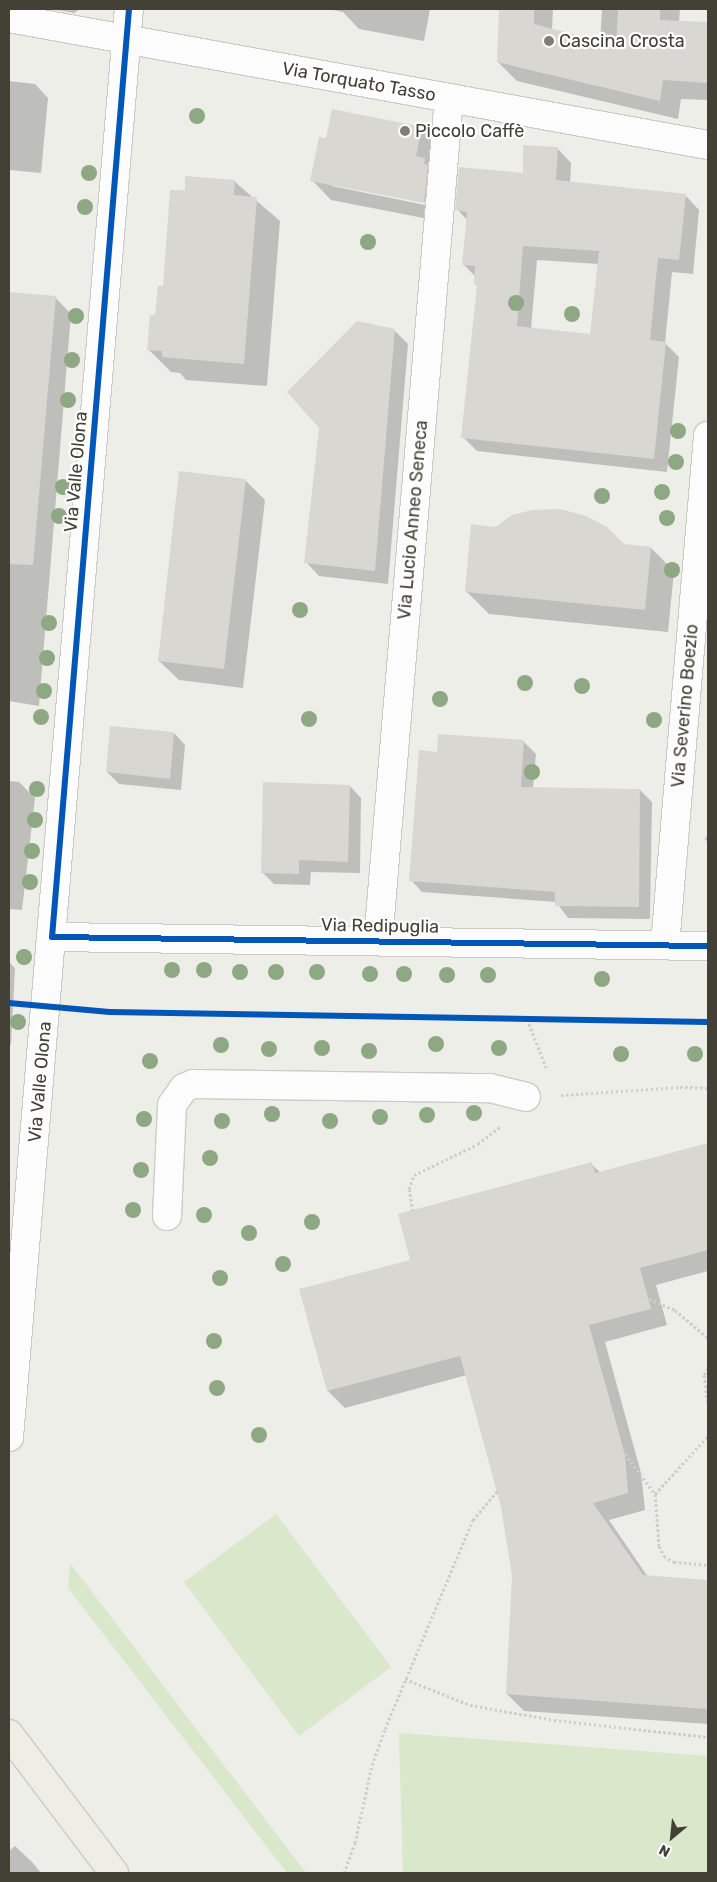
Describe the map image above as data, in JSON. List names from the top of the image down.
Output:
{
  "streets": {
    "street": [
      "Via Torquato Tasso",
      "Via Valle Olona",
      "Via Lucio Anneo Seneca",
      "Via Severino Boezio",
      "Via Redipuglia"
    ]
  },
  "crossings": [
    ["Via Torquato Tasso", "Via Valle Olona"],
    ["Via Torquato Tasso", "Via Lucio Anneo Seneca"],
    ["Via Valle Olona", "Via Redipuglia"],
    ["Via Lucio Anneo Seneca", "Via Redipuglia"],
    ["Via Severino Boezio", "Via Redipuglia"]
  ],
  "places": ["Cascina Crosta", "Piccolo Caffè"],
  "north": "bottom left"
}
